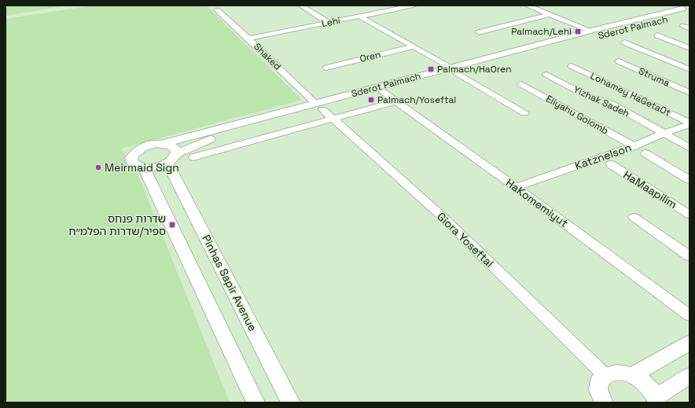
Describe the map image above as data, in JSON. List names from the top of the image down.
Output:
{
  "streets": {
    "street": [
      "Lehi",
      "Sderot Palmach",
      "Shaked",
      "Oren",
      "Struma",
      "Lohamey HaGetaOt",
      "Yizhak Sadeh",
      "Eliyahu Golomb",
      "Katznelson",
      "HaMaapilim",
      "HaKomemiyut",
      "Giora Yoseftal",
      "Pinhas Sapir Avenue"
    ]
  },
  "crossings": [
    ["Lehi", "Shaked"],
    ["Sderot Palmach", "Shaked"],
    ["Sderot Palmach", "HaKomemiyut"],
    ["Sderot Palmach", "Giora Yoseftal"],
    ["Sderot Palmach", "Pinhas Sapir Avenue"],
    ["Shaked", "Giora Yoseftal"],
    ["Lohamey HaGetaOt", "Katznelson"],
    ["Yizhak Sadeh", "Katznelson"],
    ["Eliyahu Golomb", "Katznelson"],
    ["Katznelson", "HaKomemiyut"]
  ],
  "places": {
    "transit": [
      "Palmach/Lehi",
      "Palmach/HaOren",
      "Palmach/Yoseftal",
      "שדרות פנחס ספיר/שדרות הפלמ״ח"
    ],
    "other": ["Meirmaid Sign"]
  }
}
